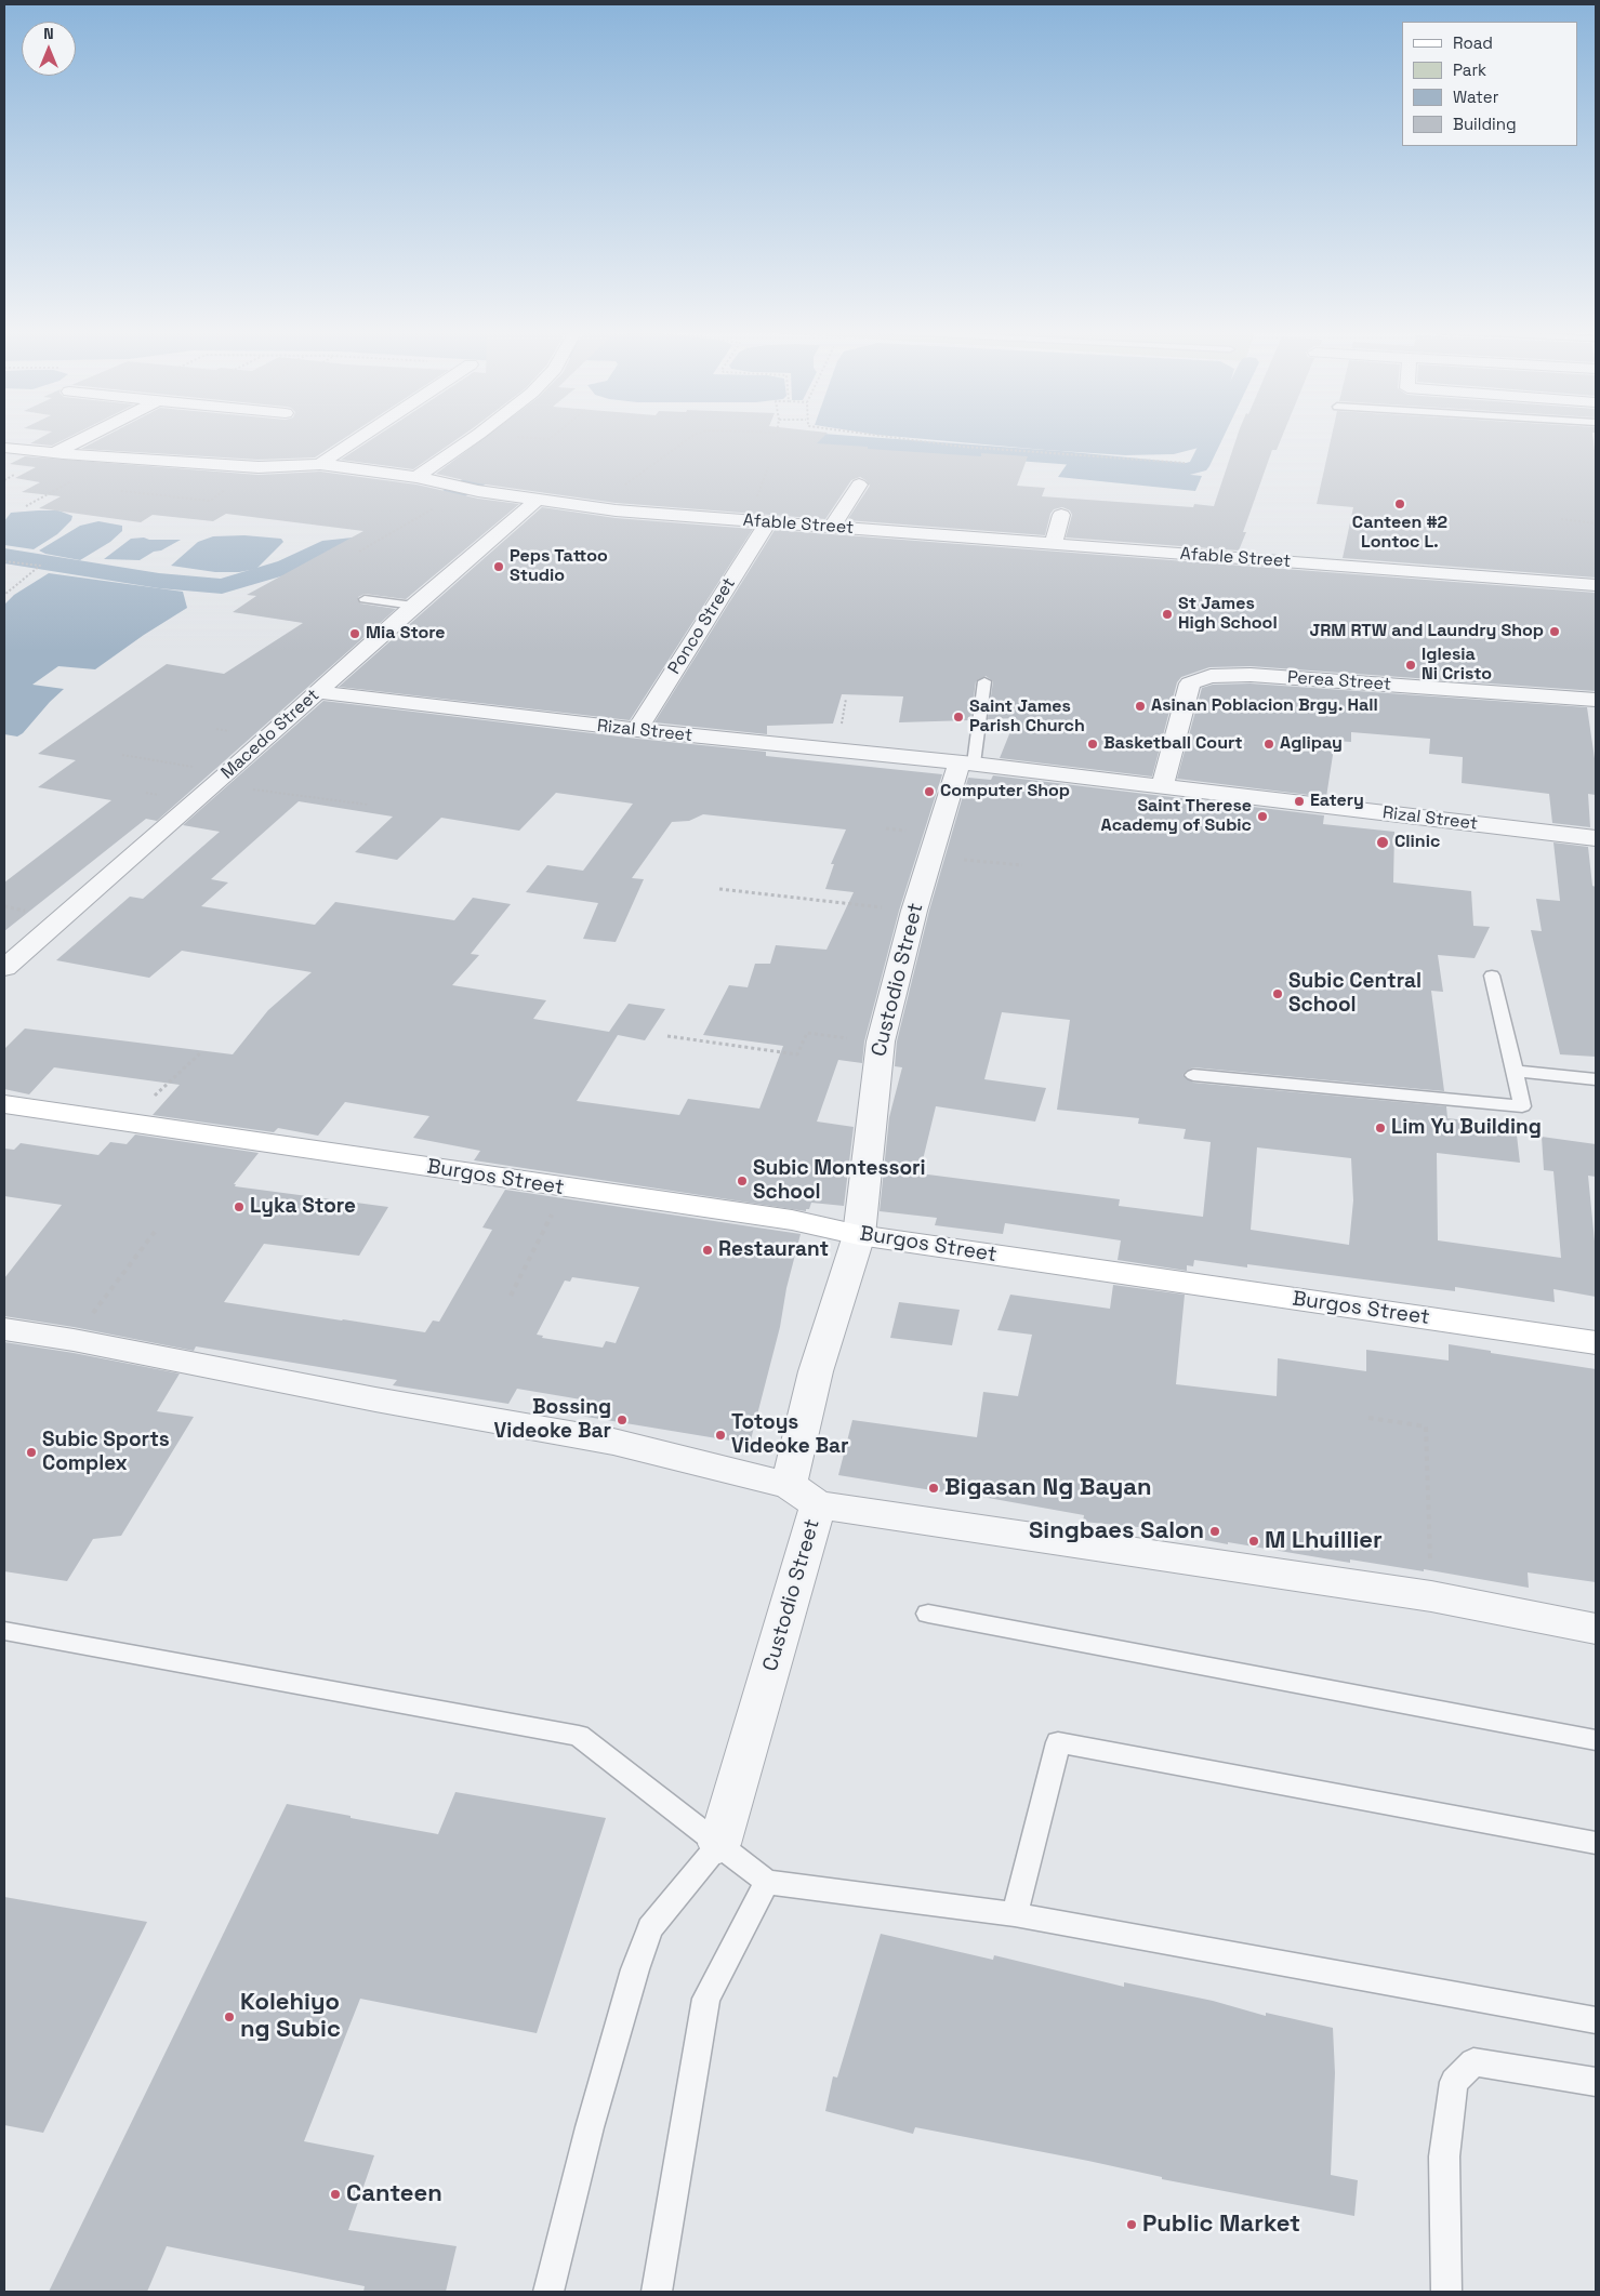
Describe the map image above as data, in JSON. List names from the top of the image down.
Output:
{
  "streets": {
    "street": [
      "Afable Street",
      "Ponco Street",
      "Perea Street",
      "Rizal Street",
      "Macedo Street",
      "Custodio Street",
      "Burgos Street"
    ]
  },
  "crossings": [
    ["Afable Street", "Ponco Street"],
    ["Afable Street", "Macedo Street"],
    ["Ponco Street", "Rizal Street"],
    ["Perea Street", "Rizal Street"],
    ["Rizal Street", "Macedo Street"],
    ["Rizal Street", "Custodio Street"],
    ["Custodio Street", "Burgos Street"]
  ],
  "places": [
    "Canteen #2 Lontoc L.",
    "Peps Tattoo Studio",
    "St James High School",
    "JRM RTW and Laundry Shop",
    "Mia Store",
    "Iglesia Ni Cristo",
    "Asinan Poblacion Brgy. Hall",
    "Saint James Parish Church",
    "Basketball Court",
    "Aglipay",
    "Computer Shop",
    "Eatery",
    "Saint Therese Academy of Subic",
    "Clinic",
    "Subic Central School",
    "Lim Yu Building",
    "Subic Montessori School",
    "Lyka Store",
    "Restaurant",
    "Bossing Videoke Bar",
    "Totoys Videoke Bar",
    "Subic Sports Complex",
    "Bigasan Ng Bayan",
    "Singbaes Salon",
    "M Lhuillier",
    "Kolehiyo ng Subic",
    "Canteen",
    "Public Market"
  ],
  "legend": [
    "Road",
    "Park",
    "Water",
    "Building"
  ],
  "north": "top"
}
